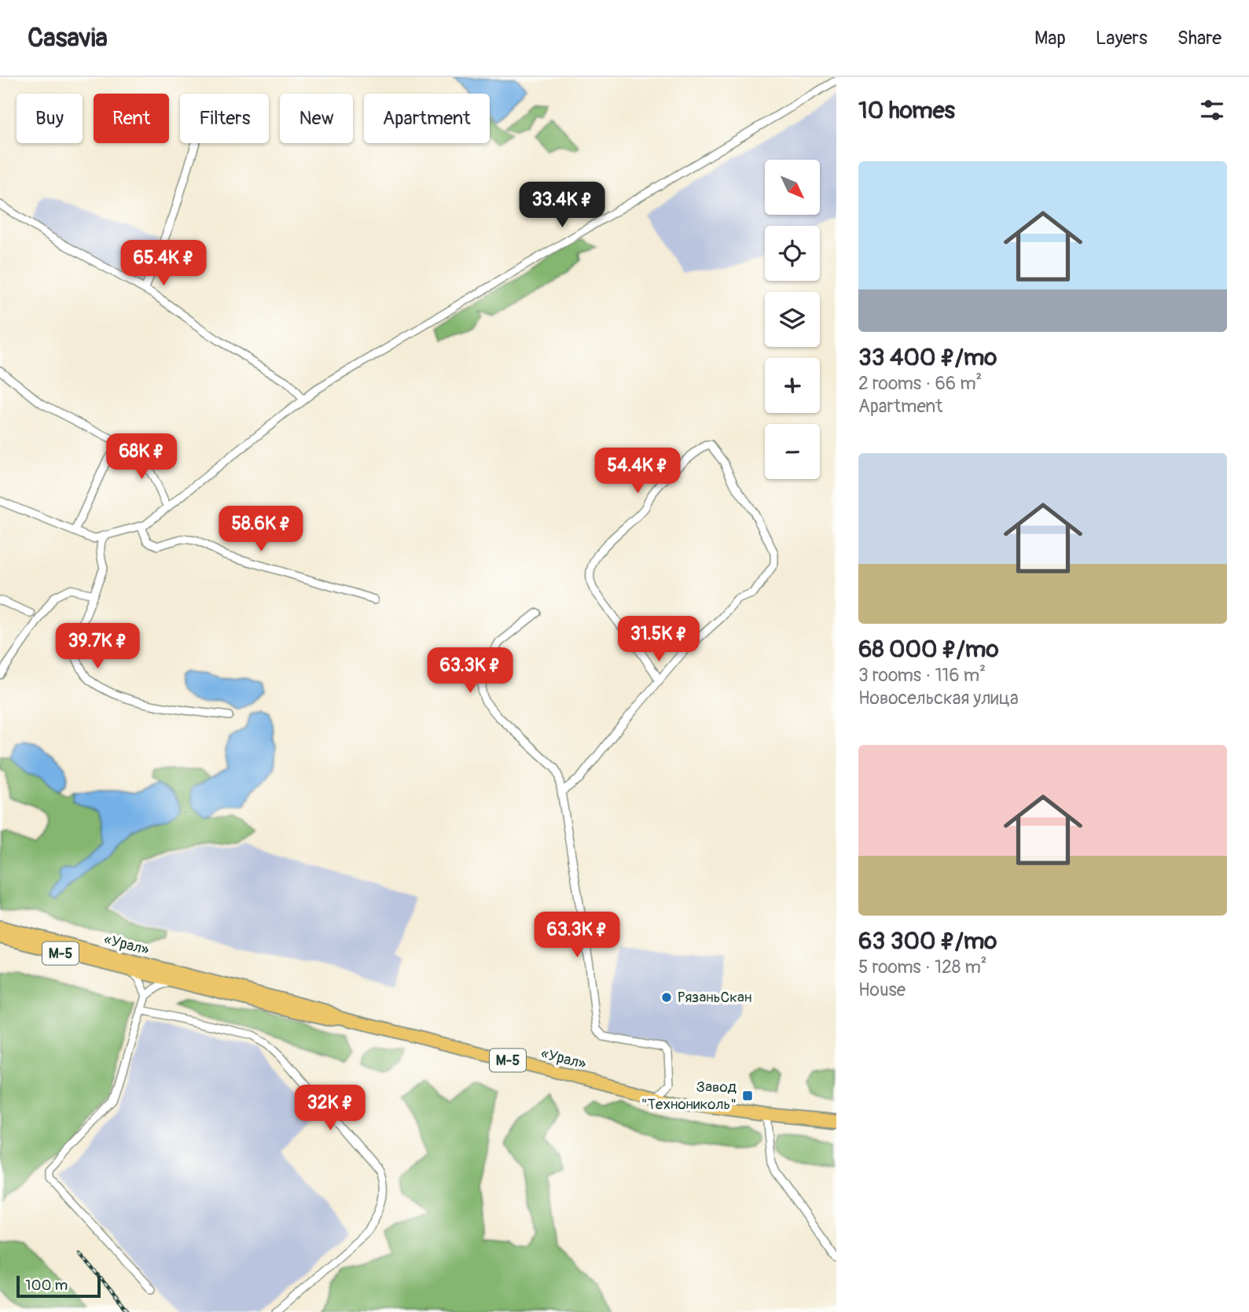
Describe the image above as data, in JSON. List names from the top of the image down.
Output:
{
  "streets": {
    "highway": ["«Урал»", "М-5"]
  },
  "places": {
    "other": ["РязаньСкан"],
    "transit": ["Завод \"Технониколь\""]
  },
  "scale_bar": "100 m",
  "north": "bottom right",
  "page": {
    "header": "Casavia",
    "nav": ["Map", "Layers", "Share"],
    "heading": "10 homes",
    "chip": [
      "Buy",
      "Rent",
      "Filters",
      "New",
      "Apartment"
    ],
    "list": [
      {
        "name": "33 400 ₽/mo",
        "note": "2 rooms · 66 m² · Apartment"
      },
      {
        "name": "68 000 ₽/mo",
        "note": "3 rooms · 116 m² · Новосельская улица"
      },
      {
        "name": "63 300 ₽/mo",
        "note": "5 rooms · 128 m² · House"
      }
    ],
    "map_buttons": ["+", "−"],
    "price": [
      "33.4K ₽",
      "65.4K ₽",
      "68K ₽",
      "54.4K ₽",
      "58.6K ₽",
      "31.5K ₽",
      "39.7K ₽",
      "63.3K ₽",
      "63.3K ₽",
      "32K ₽"
    ],
    "scale": "100 m"
  }
}
